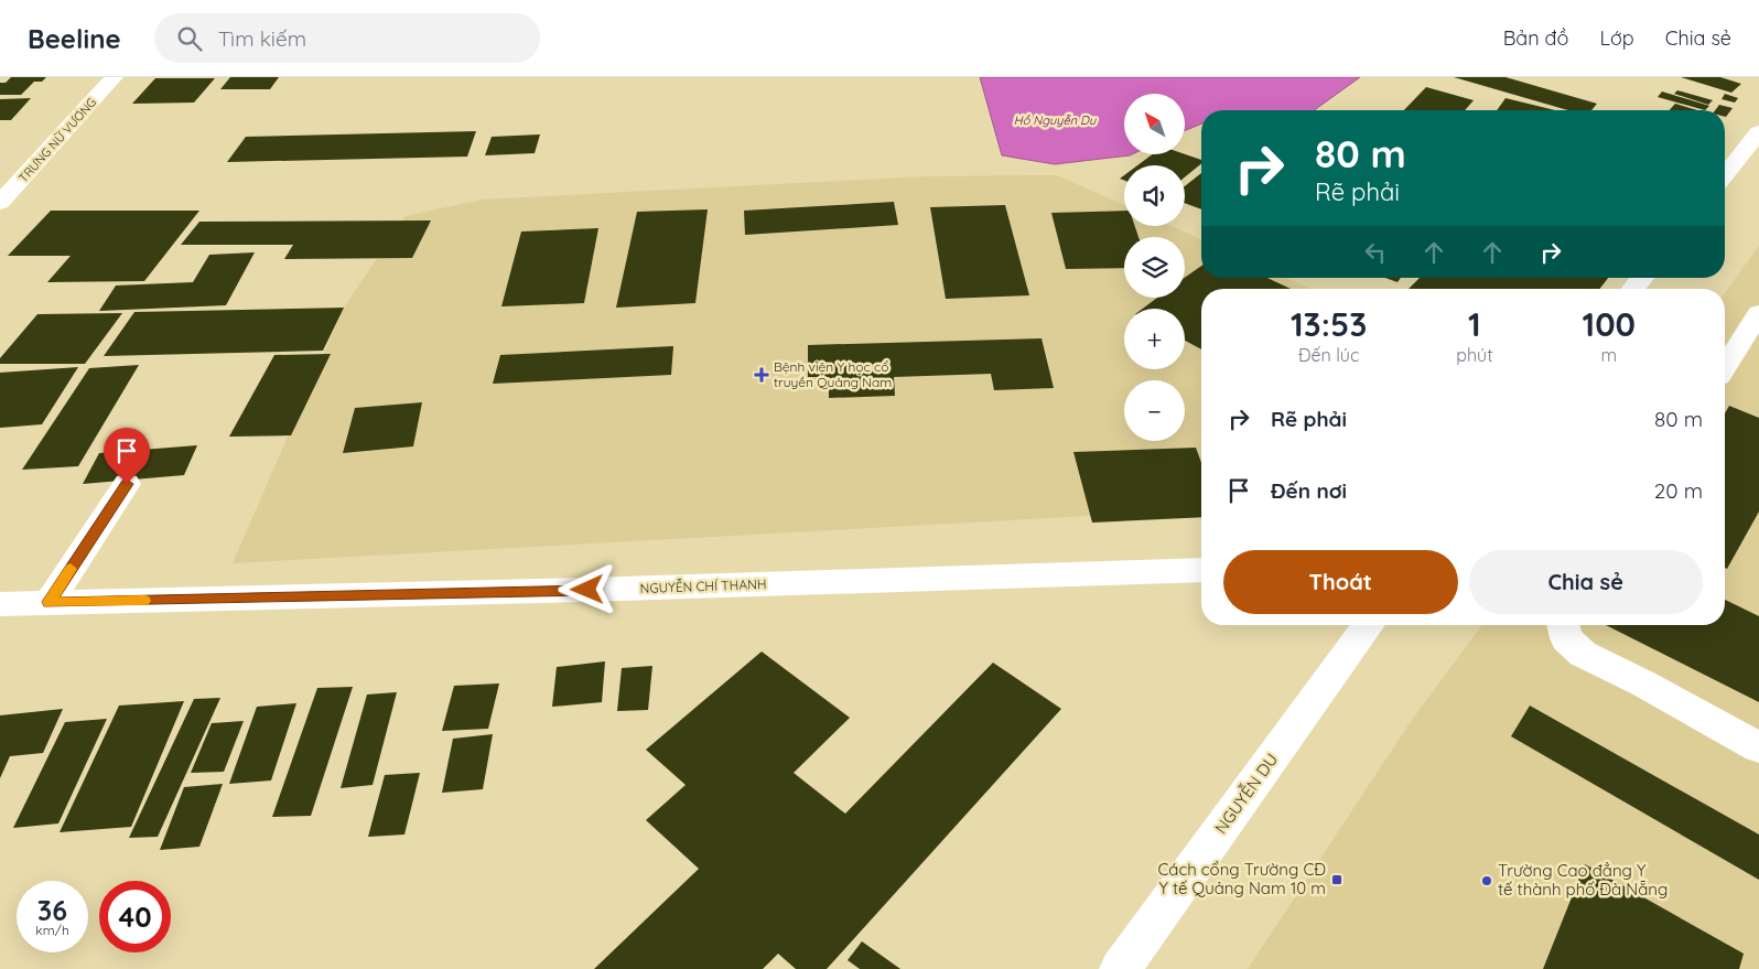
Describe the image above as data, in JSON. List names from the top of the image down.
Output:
{
  "streets": {
    "street": ["TRƯNG NỮ VƯƠNG", "NGUYỄN CHÍ THANH", "NGUYỄN DU"]
  },
  "water": ["Hồ Nguyễn Du"],
  "places": {
    "health": ["Bệnh viện Y học cổ truyền Quảng Nam"],
    "transit": ["Cách cổng Trường CĐ Y tế Quảng Nam 10 m"],
    "other": ["Trường Cao đẳng Y tế thành phố Đà Nẵng"]
  },
  "north": "top left",
  "page": {
    "header": "Beeline",
    "search": "Tìm kiếm",
    "nav": ["Bản đồ", "Lớp", "Chia sẻ"],
    "map_buttons": ["+", "−"],
    "turn": ["80 m", "Rẽ phải"],
    "eta": [
      "13:53",
      "Đến lúc",
      "1",
      "phút",
      "100",
      "m"
    ],
    "list": [
      {
        "name": "Rẽ phải",
        "value": "80 m"
      },
      {
        "name": "Đến nơi",
        "value": "20 m"
      }
    ],
    "buttons": ["Thoát", "Chia sẻ"],
    "speed": "36 km/h",
    "limit": "40"
  }
}
